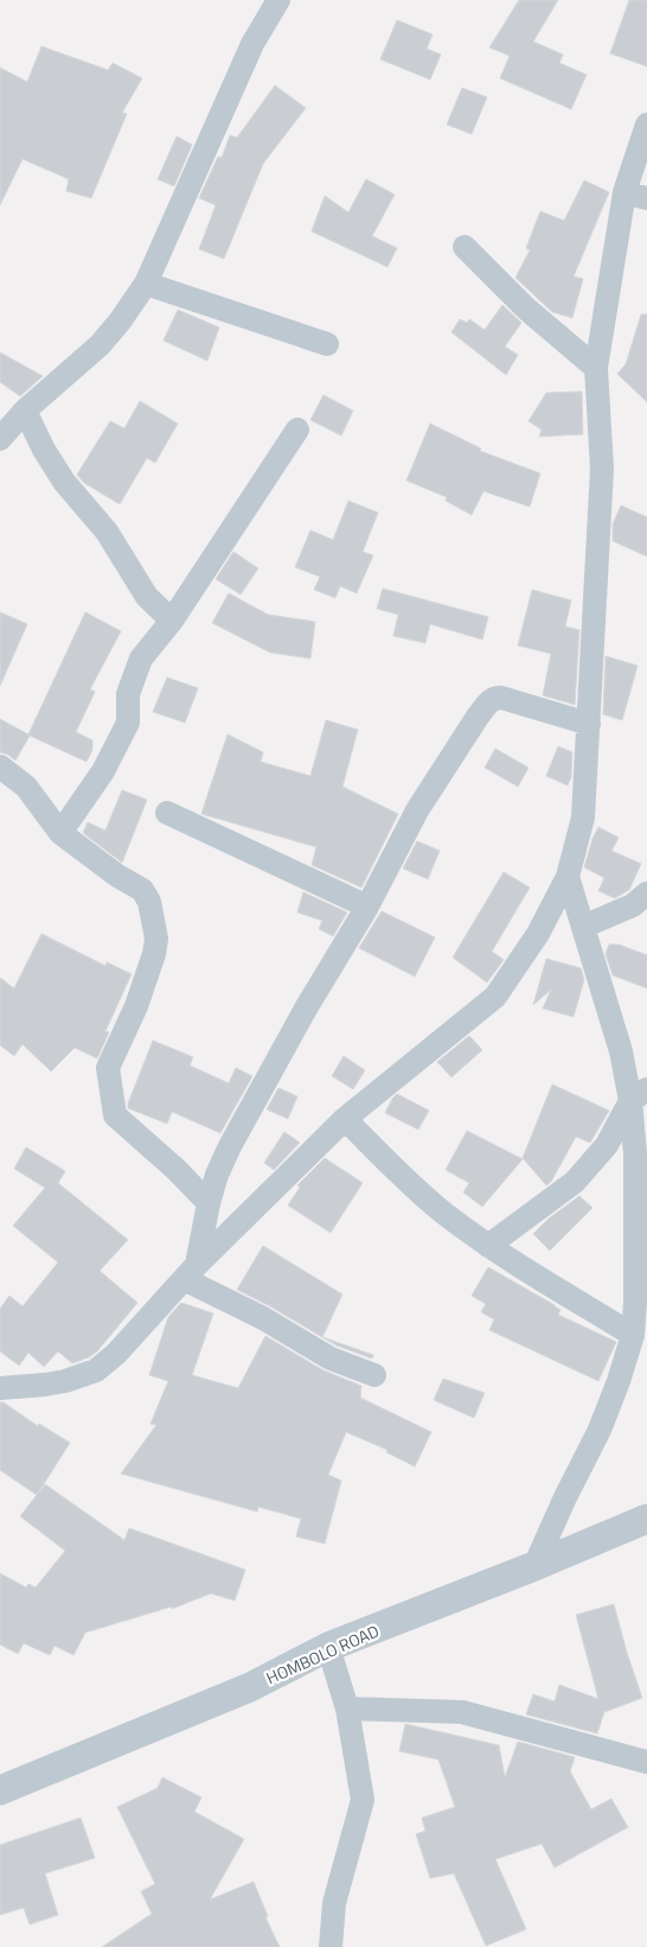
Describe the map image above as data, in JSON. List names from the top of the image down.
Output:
{
  "streets": {
    "street": ["HOMBOLO ROAD"]
  }
}
